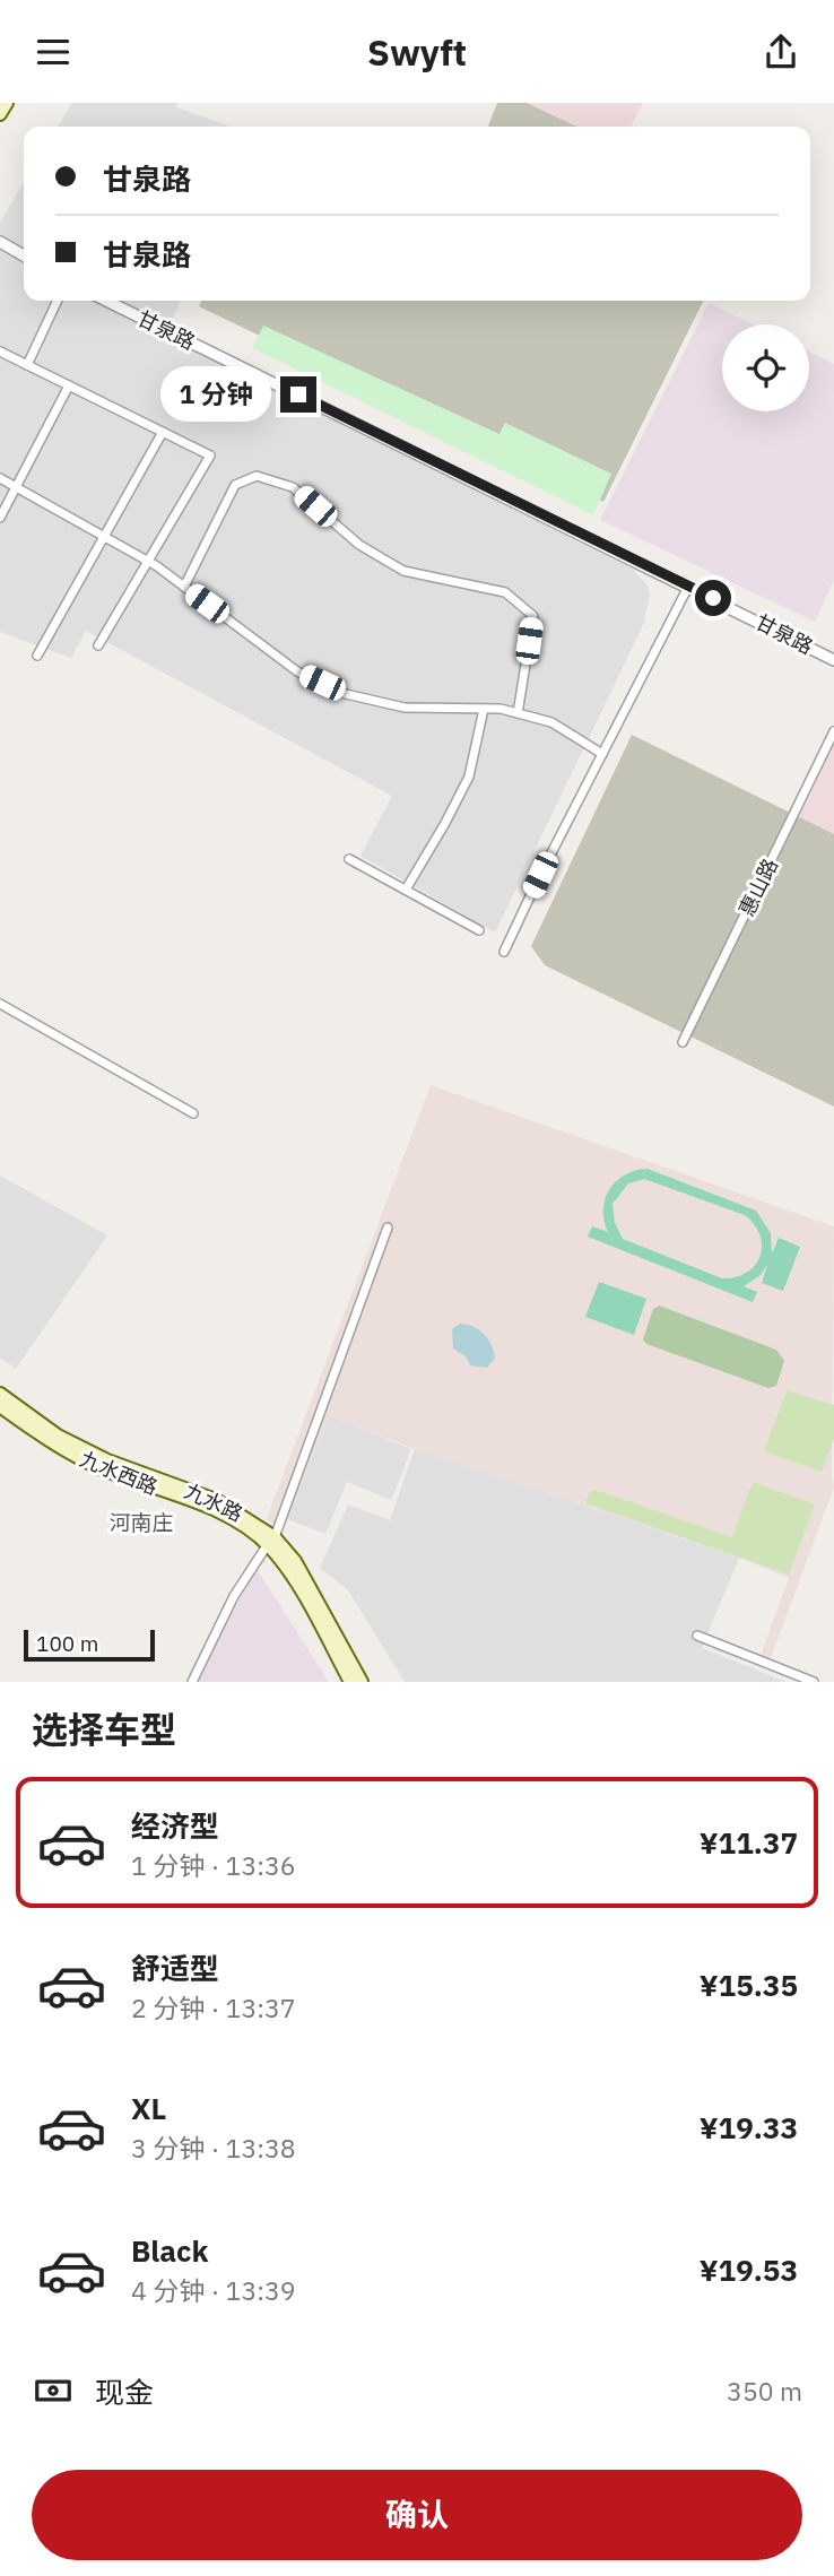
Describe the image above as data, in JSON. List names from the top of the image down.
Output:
{
  "streets": {
    "main road": ["九水西路", "九水路"],
    "street": ["甘泉路", "惠山路"]
  },
  "crossings": [
    ["九水西路", "九水路"]
  ],
  "districts": ["河南庄"],
  "scale_bar": "100 m",
  "page": {
    "header": "Swyft",
    "banner": ["甘泉路", "甘泉路"],
    "bubble": "1 分钟",
    "scale": "100 m",
    "heading": "选择车型",
    "list": [
      {
        "name": "经济型",
        "note": "1 分钟 · 13:36",
        "value": "¥11.37"
      },
      {
        "name": "舒适型",
        "note": "2 分钟 · 13:37",
        "value": "¥15.35"
      },
      {
        "name": "XL",
        "note": "3 分钟 · 13:38",
        "value": "¥19.33"
      },
      {
        "name": "Black",
        "note": "4 分钟 · 13:39",
        "value": "¥19.53"
      }
    ],
    "pay": ["现金", "350 m"],
    "buttons": "确认"
  }
}
